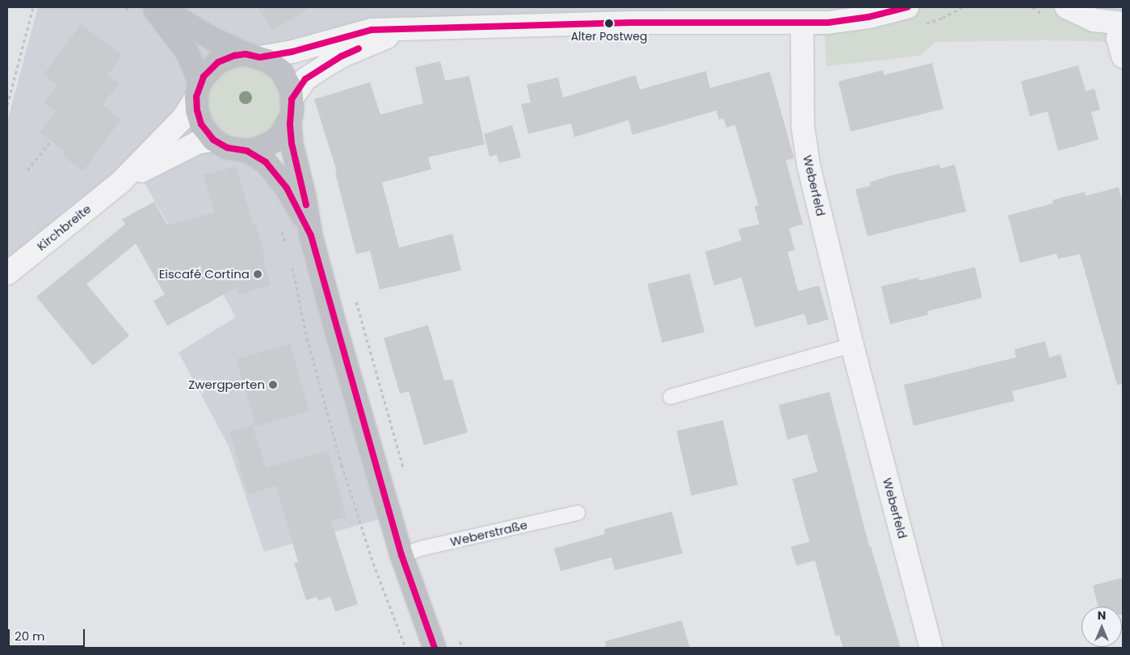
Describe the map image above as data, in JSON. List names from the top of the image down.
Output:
{
  "streets": {
    "street": ["Weberfeld", "Kirchbreite"],
    "lane": ["Weberstraße"]
  },
  "places": ["Alter Postweg", "Eiscafé Cortina", "Zwergperten"],
  "scale_bar": "20 m",
  "north": "top"
}
